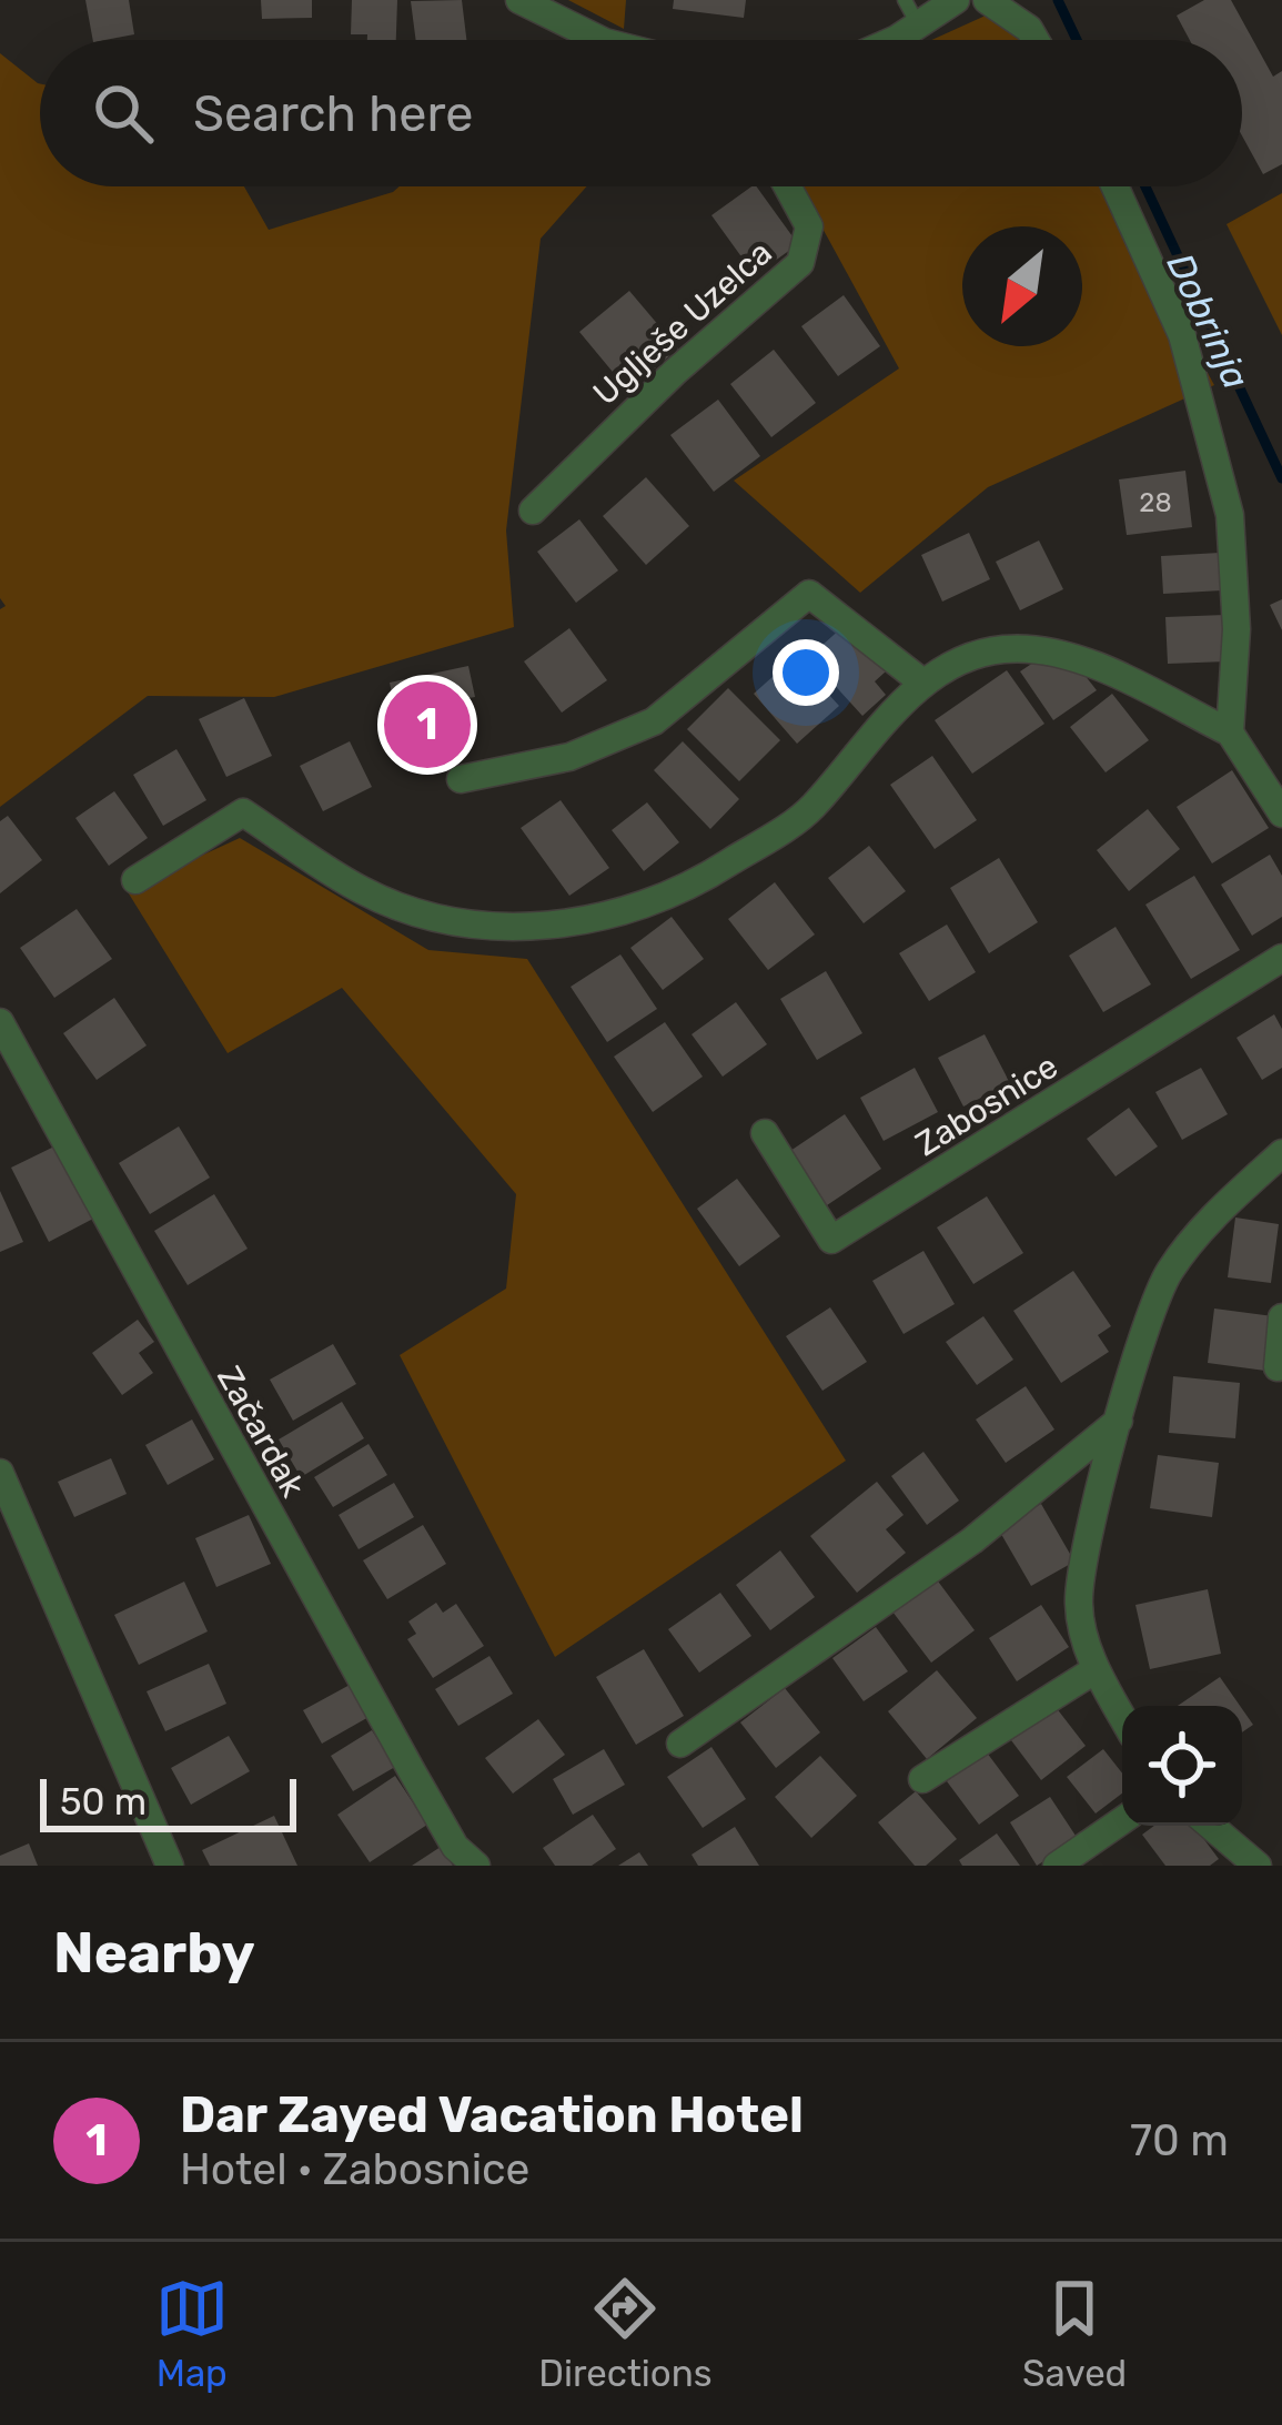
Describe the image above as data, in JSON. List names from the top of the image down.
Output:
{
  "streets": {
    "street": ["Uglješe Uzelca", "Zabosnice", "Začardak"]
  },
  "water": ["Dobrinja"],
  "house_numbers": ["28"],
  "scale_bar": "50 m",
  "north": "bottom left",
  "page": {
    "search": "Search here",
    "pins": "1",
    "scale": "50 m",
    "heading": "Nearby",
    "list": [
      {
        "mark": "1",
        "name": "Dar Zayed Vacation Hotel",
        "note": "Hotel · Zabosnice",
        "value": "70 m"
      }
    ],
    "nav": ["Map", "Directions", "Saved"]
  }
}
